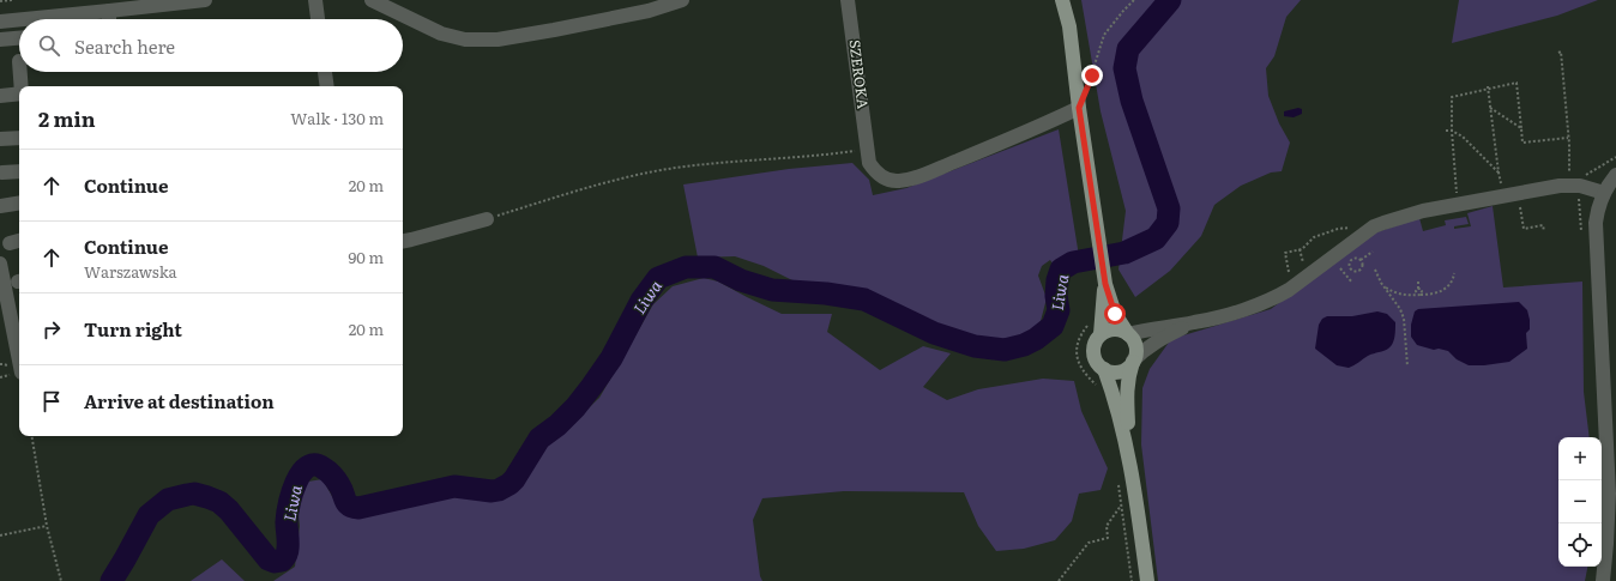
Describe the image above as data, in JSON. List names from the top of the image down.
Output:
{
  "streets": {
    "street": ["SZEROKA"]
  },
  "water": ["Liwa"],
  "page": {
    "search": "Search here",
    "heading": ["2 min", "Walk · 130 m"],
    "list": [
      ["Continue", "20 m"],
      ["Continue", "Warszawska", "90 m"],
      ["Turn right", "20 m"],
      "Arrive at destination"
    ],
    "map_buttons": ["+", "−"]
  }
}
